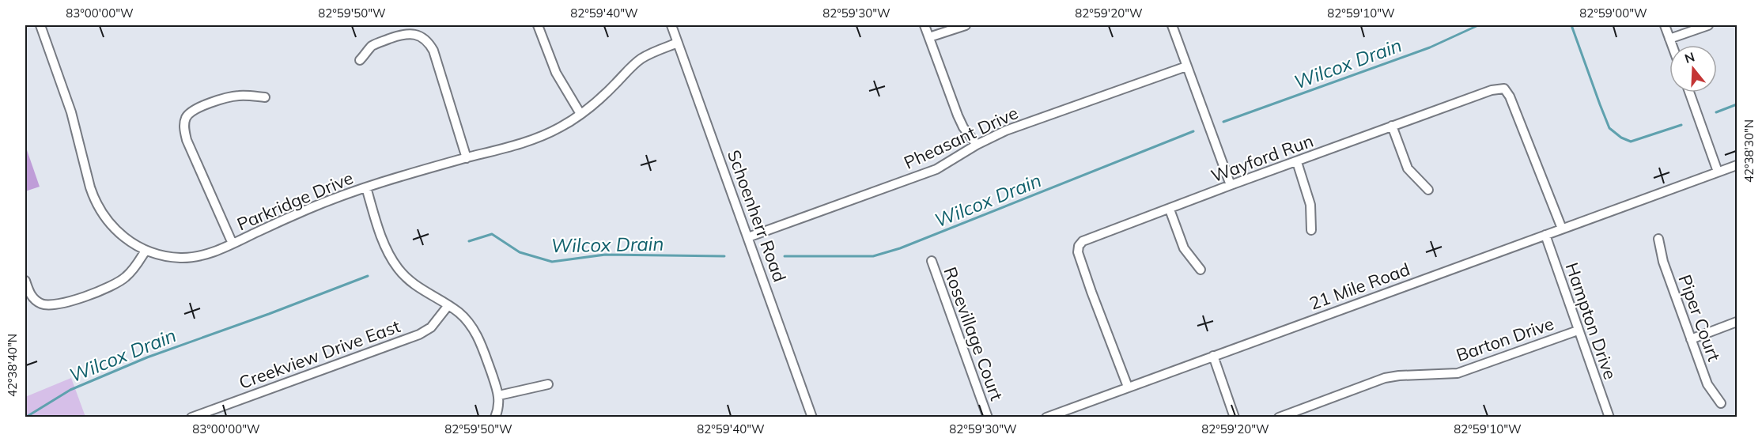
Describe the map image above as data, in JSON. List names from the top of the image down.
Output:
{
  "streets": {
    "street": [
      "Pheasant Drive",
      "Wayford Run",
      "Parkridge Drive",
      "Schoenherr Road",
      "21 Mile Road",
      "Piper Court",
      "Hampton Drive",
      "Rosevillage Court",
      "Barton Drive",
      "Creekview Drive East"
    ]
  },
  "crossings": [
    ["Pheasant Drive", "Schoenherr Road"],
    ["Wayford Run", "21 Mile Road"],
    ["Parkridge Drive", "Schoenherr Road"],
    ["21 Mile Road", "Hampton Drive"],
    ["Hampton Drive", "Barton Drive"]
  ],
  "water": ["Wilcox Drain"],
  "north": "top",
  "coordinates": [
    "83°00'00\"W",
    "82°59'50\"W",
    "82°59'40\"W",
    "82°59'30\"W",
    "82°59'20\"W",
    "82°59'10\"W",
    "82°59'00\"W",
    "42°38'30\"N",
    "42°38'40\"N"
  ]
}
